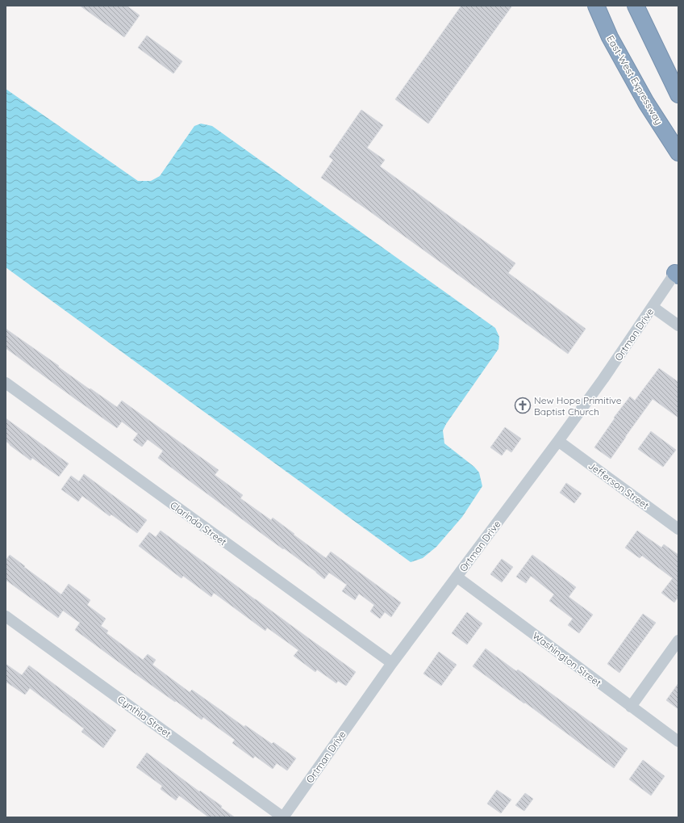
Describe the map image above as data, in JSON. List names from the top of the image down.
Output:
{
  "streets": {
    "highway": ["East-West Expressway"],
    "street": [
      "Ortman Drive",
      "Jefferson Street",
      "Clarinda Street",
      "Washington Street",
      "Cynthia Street"
    ]
  },
  "crossings": [
    ["Ortman Drive", "Jefferson Street"],
    ["Ortman Drive", "Clarinda Street"],
    ["Ortman Drive", "Washington Street"],
    ["Ortman Drive", "Cynthia Street"]
  ],
  "places": {
    "church": ["New Hope Primitive Baptist Church"]
  }
}
